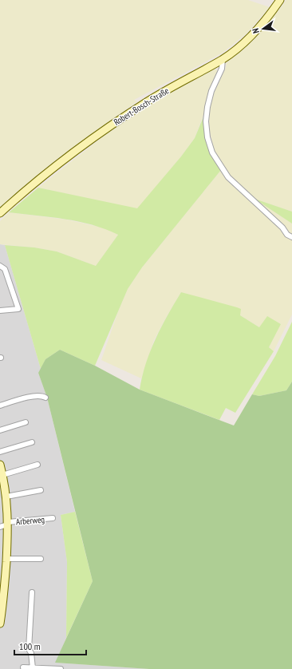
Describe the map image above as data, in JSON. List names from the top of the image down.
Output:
{
  "streets": {
    "main road": ["Robert-Bosch-Straße"],
    "street": ["Arberweg"]
  },
  "scale_bar": "100 m",
  "north": "left"
}
